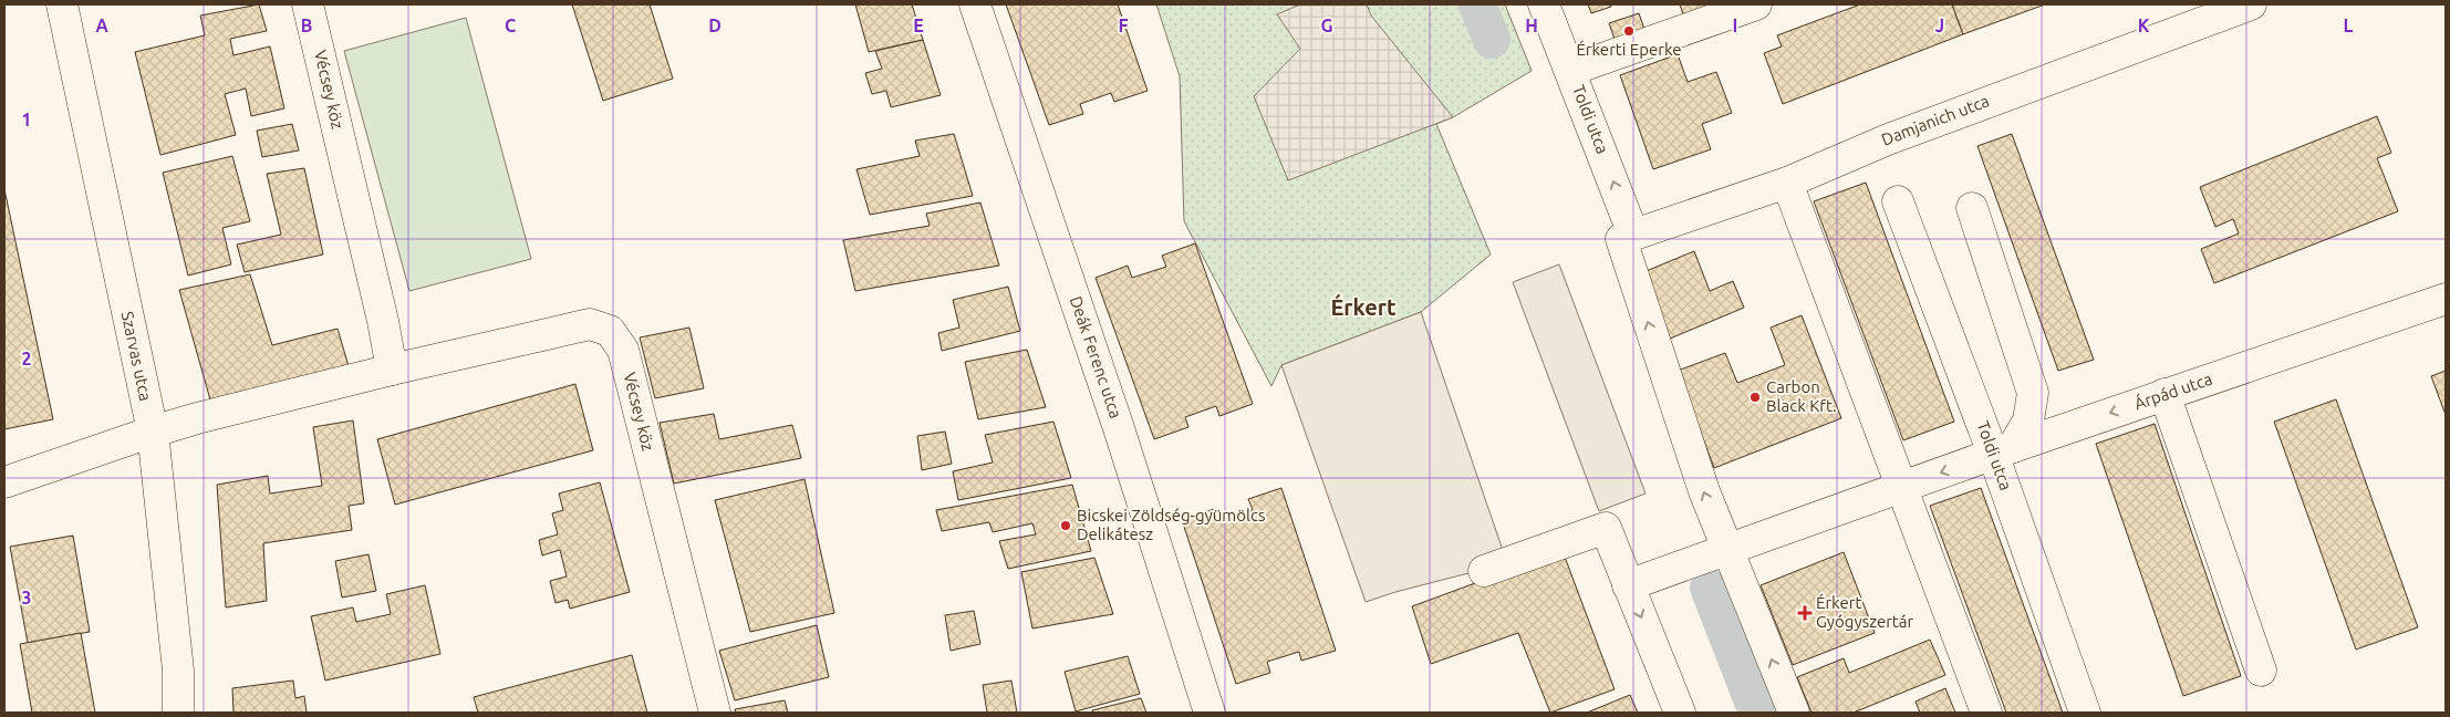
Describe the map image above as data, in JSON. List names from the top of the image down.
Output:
{
  "streets": {
    "street": [
      "Vécsey köz",
      "Toldi utca",
      "Damjanich utca",
      "Szarvas utca",
      "Deák Ferenc utca",
      "Árpád utca"
    ]
  },
  "crossings": [
    ["Vécsey köz", "Szarvas utca"],
    ["Toldi utca", "Damjanich utca"],
    ["Toldi utca", "Árpád utca"]
  ],
  "one_way": ["Árpád utca"],
  "districts": ["Érkert"],
  "places": {
    "other": ["Érkerti Eperke", "Carbon Black Kft.", "Bicskei Zöldség-gyümölcs Delikátesz"],
    "health": ["Érkert Gyógyszertár"]
  },
  "grid": {
    "columns": [
      "A",
      "B",
      "C",
      "D",
      "E",
      "F",
      "G",
      "H",
      "I",
      "J",
      "K",
      "L"
    ],
    "rows": ["1", "2", "3"]
  }
}
